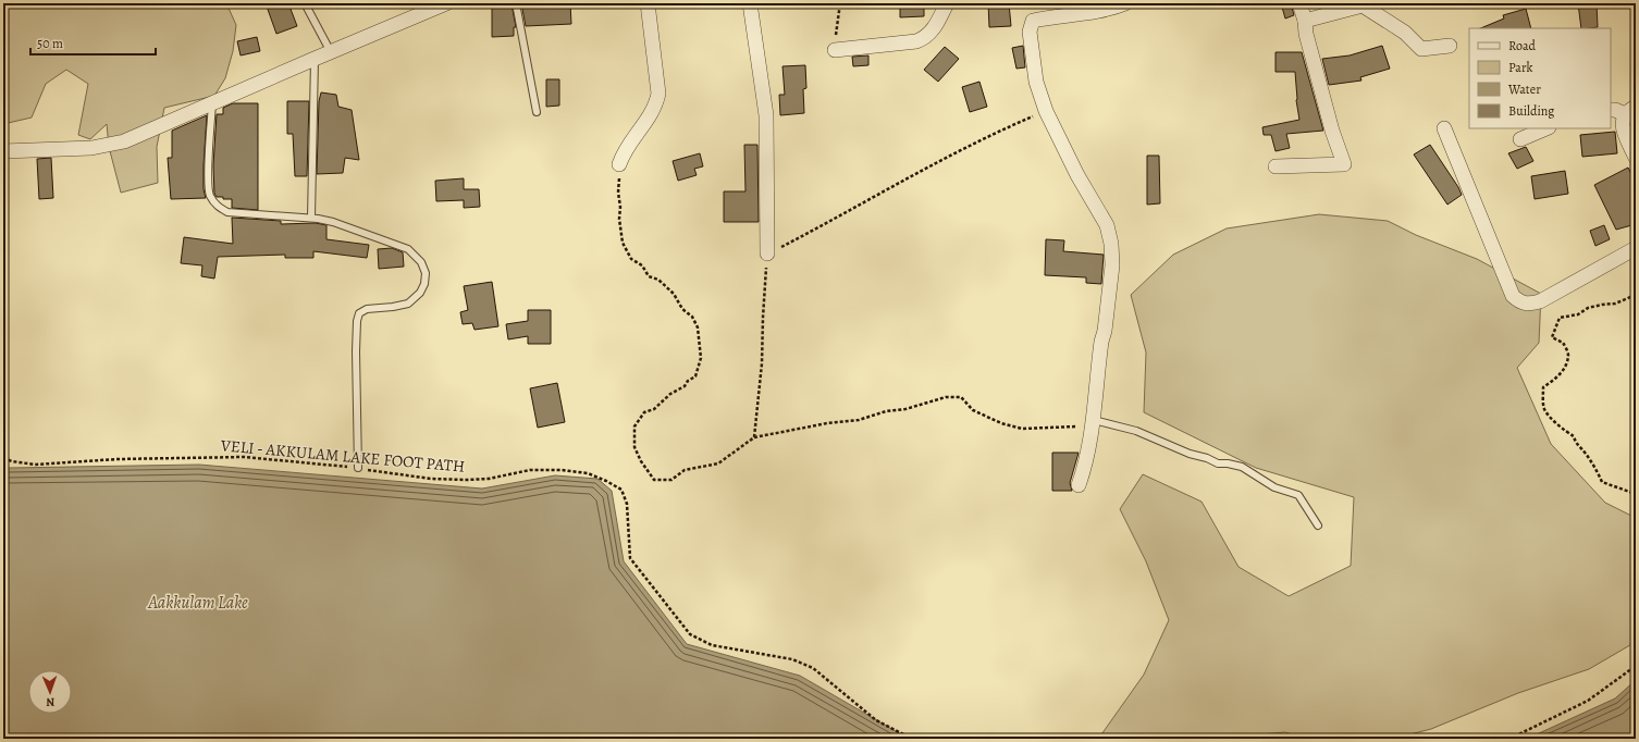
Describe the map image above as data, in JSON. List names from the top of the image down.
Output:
{
  "streets": {
    "path": ["VELI - AKKULAM LAKE FOOT PATH"]
  },
  "water": ["Aakkulam Lake"],
  "legend": [
    "Road",
    "Park",
    "Water",
    "Building"
  ],
  "scale_bar": "50 m",
  "north": "bottom"
}
